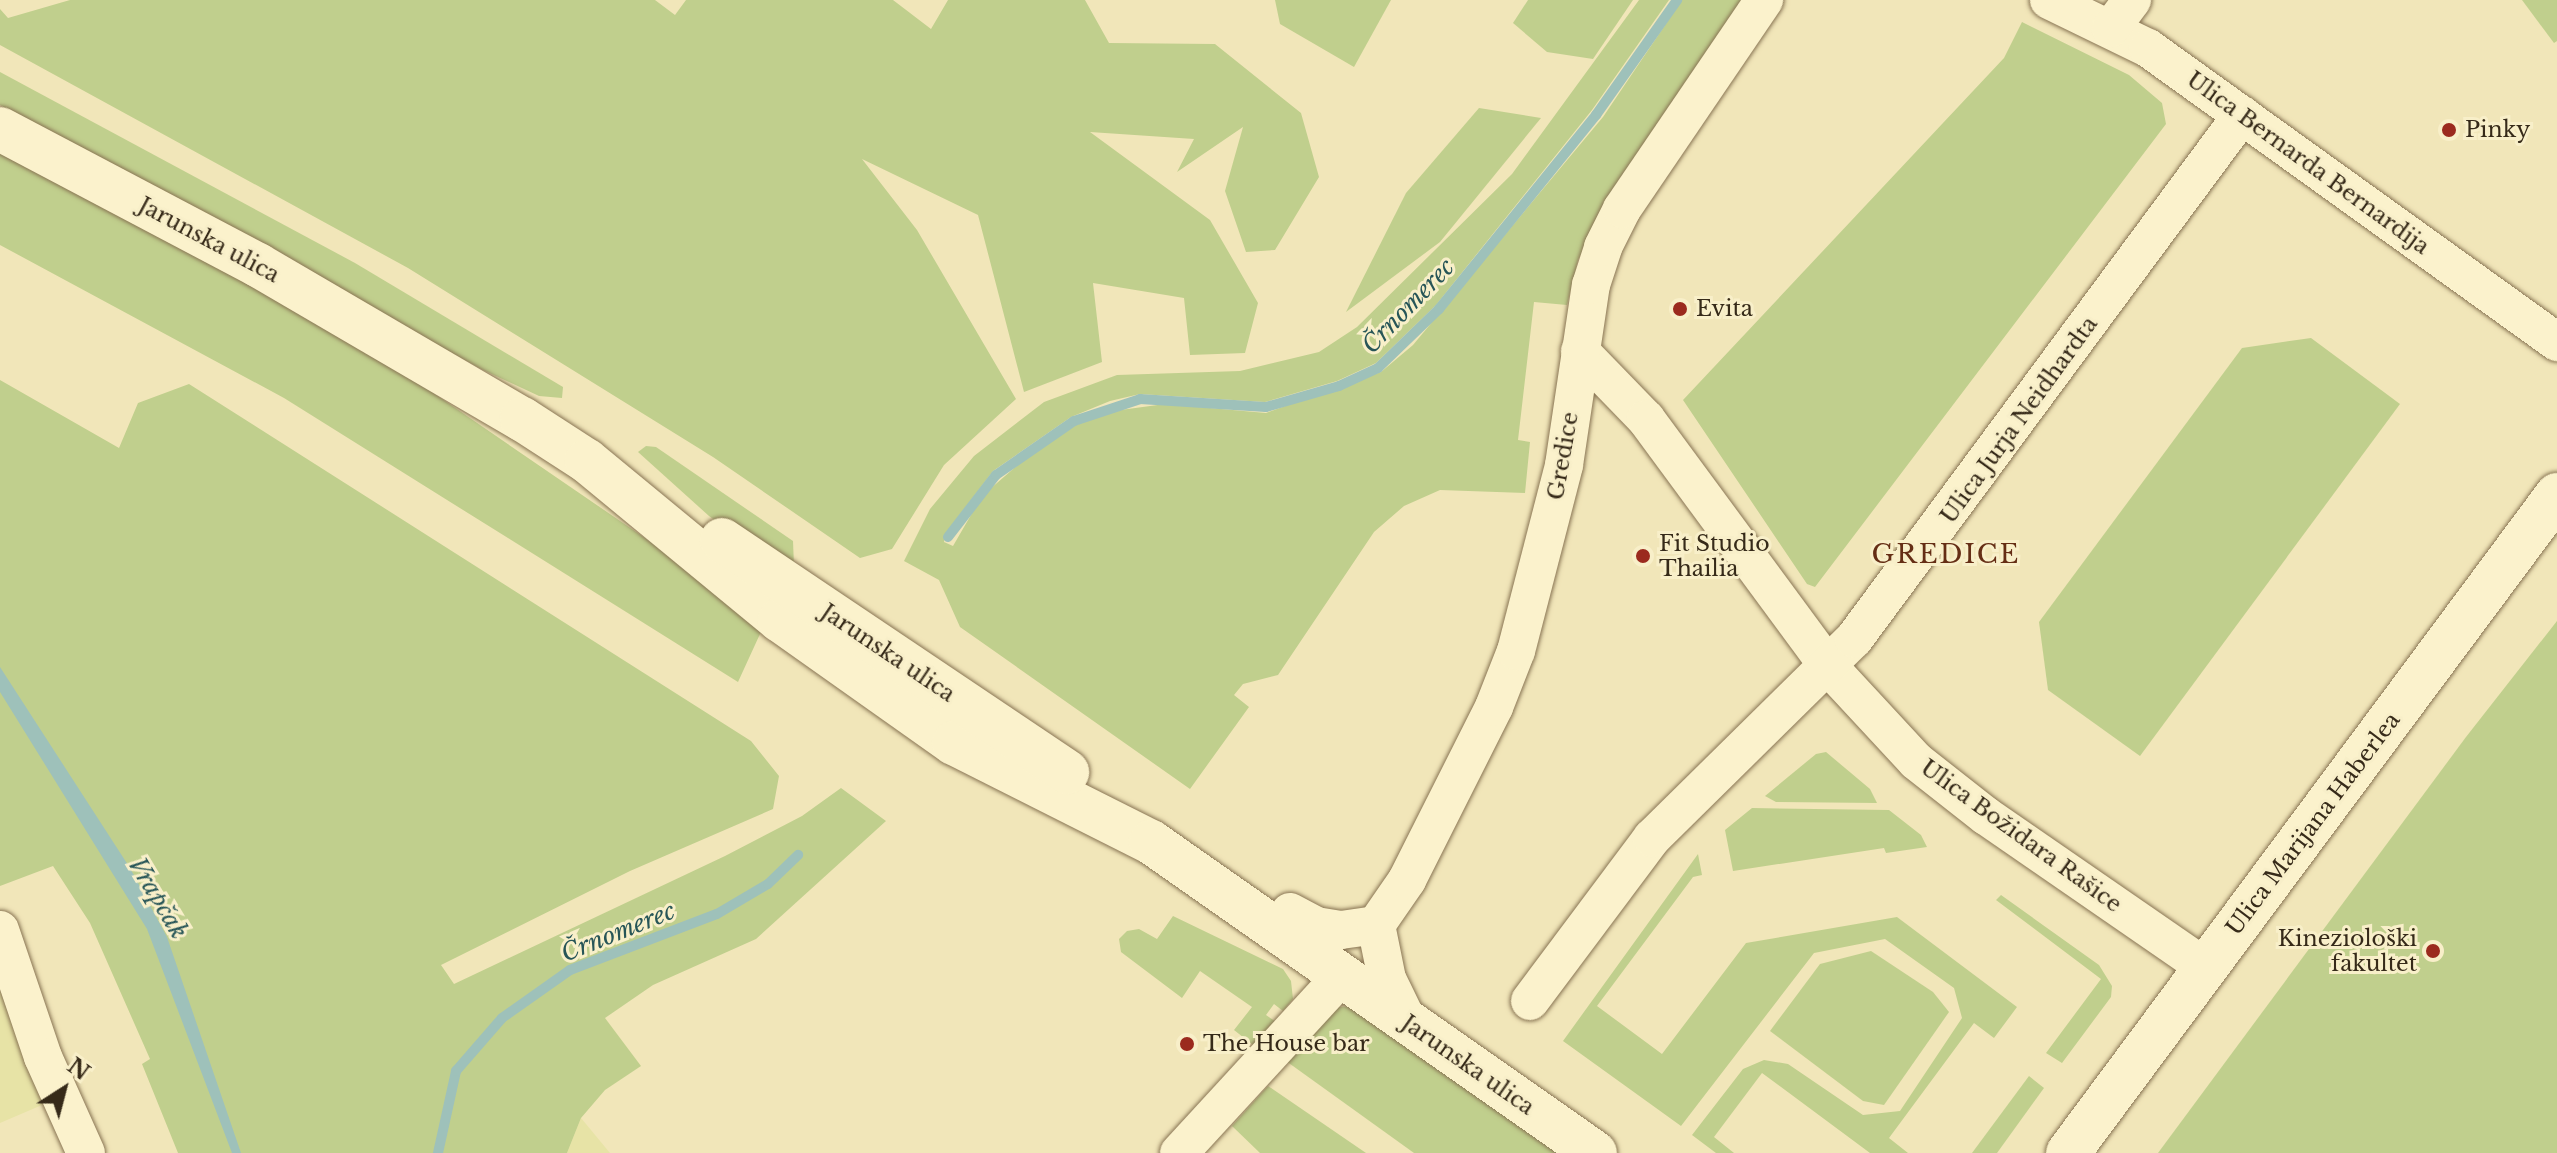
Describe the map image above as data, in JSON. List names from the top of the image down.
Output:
{
  "streets": {
    "street": [
      "Ulica Bernarda Bernardija",
      "Jarunska ulica",
      "Ulica Jurja Neidhardta",
      "Gredice",
      "Ulica Marijana Haberlea",
      "Ulica Božidara Rašice"
    ]
  },
  "crossings": [
    ["Ulica Bernarda Bernardija", "Ulica Jurja Neidhardta"],
    ["Ulica Jurja Neidhardta", "Ulica Božidara Rašice"],
    ["Gredice", "Ulica Božidara Rašice"],
    ["Ulica Marijana Haberlea", "Ulica Božidara Rašice"]
  ],
  "districts": ["GREDICE"],
  "water": ["Črnomerec", "Vrapčak"],
  "places": [
    "Pinky",
    "Evita",
    "Fit Studio Thailia",
    "Kineziološki fakultet",
    "The House bar"
  ],
  "north": "top right"
}
